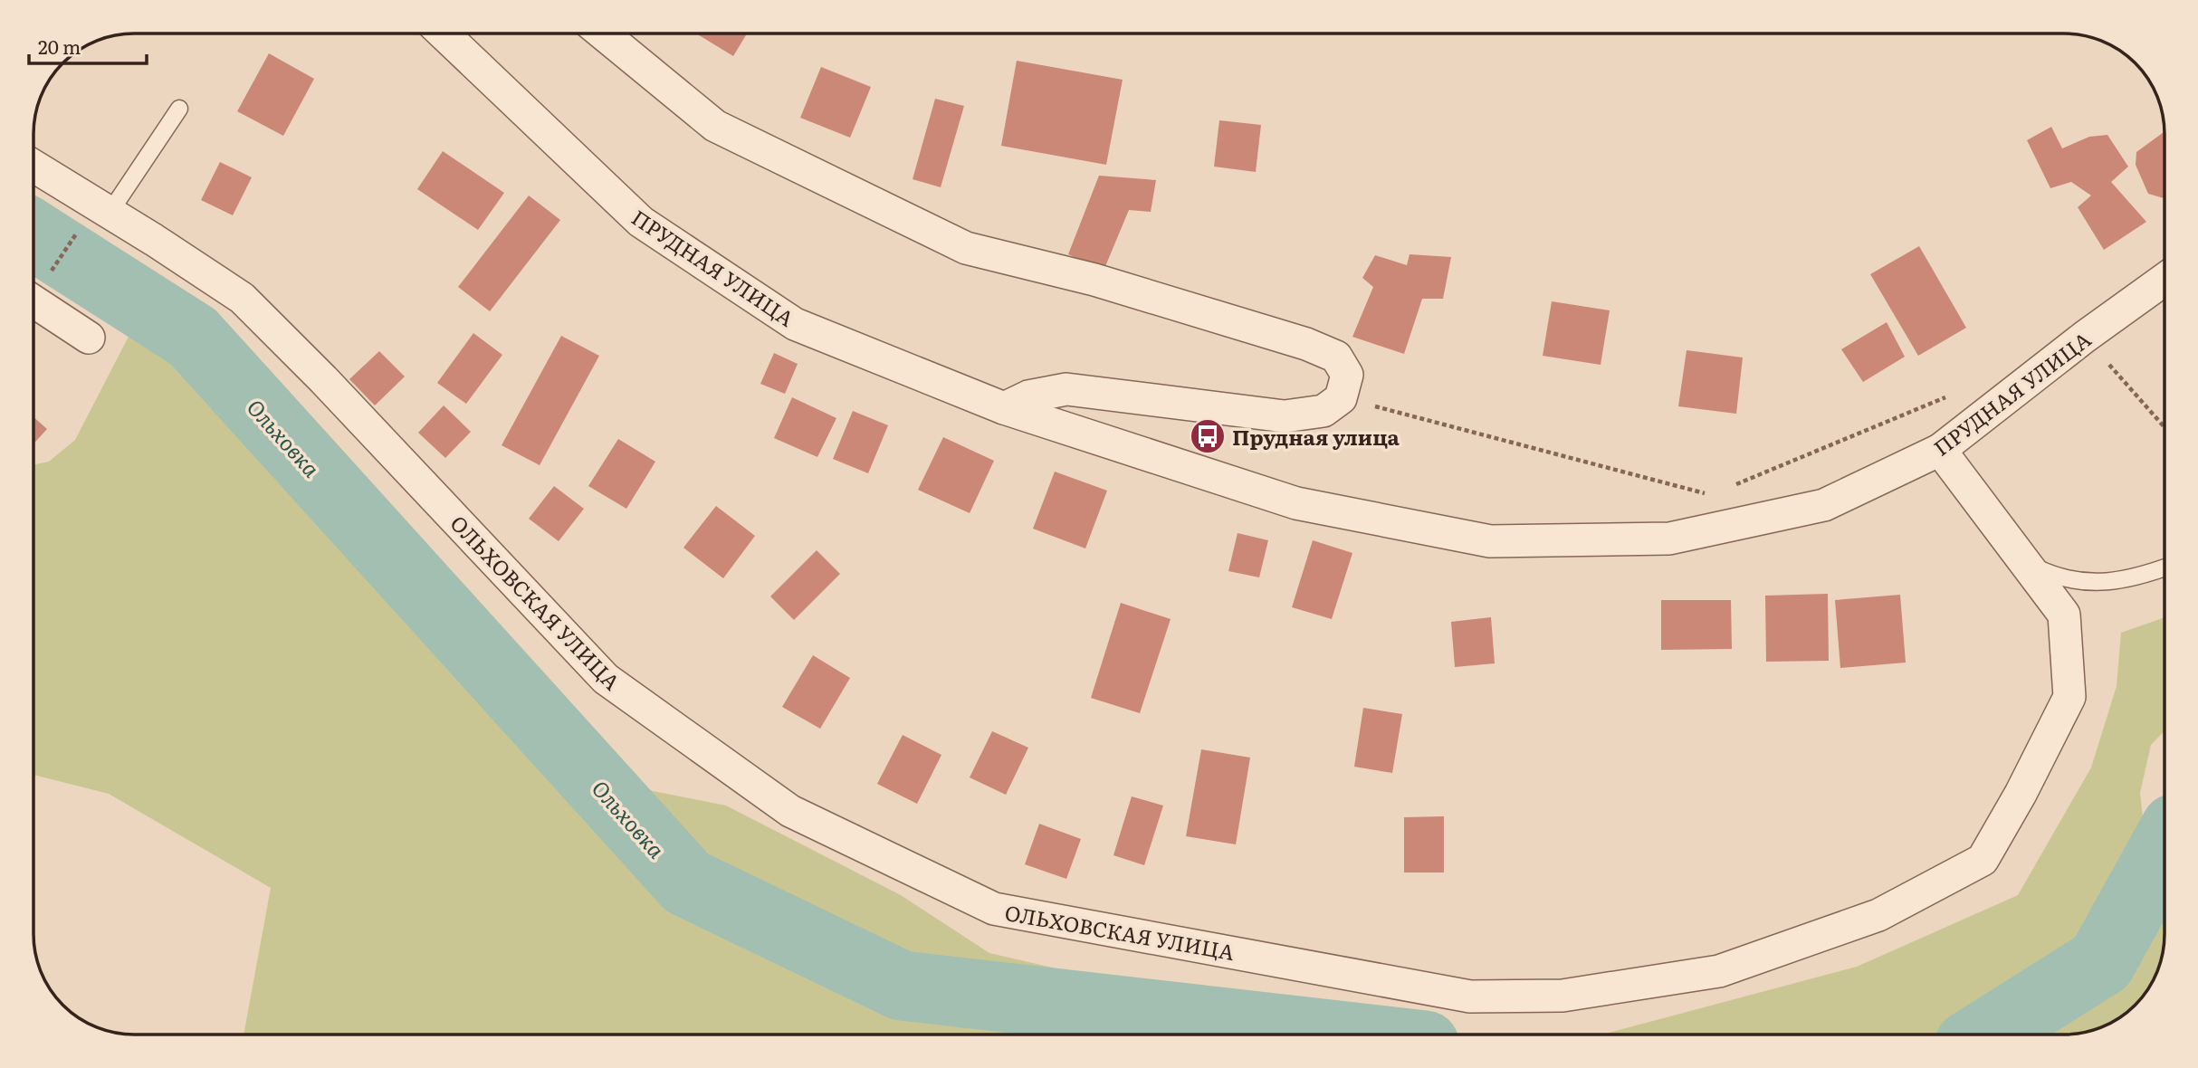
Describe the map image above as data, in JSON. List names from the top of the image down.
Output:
{
  "streets": {
    "street": ["ПРУДНАЯ УЛИЦА", "ОЛЬХОВСКАЯ УЛИЦА"]
  },
  "crossings": [
    ["ПРУДНАЯ УЛИЦА", "ОЛЬХОВСКАЯ УЛИЦА"]
  ],
  "water": ["Ольховка"],
  "places": {
    "bus stop": ["Прудная улица"]
  },
  "scale_bar": "20 m"
}
